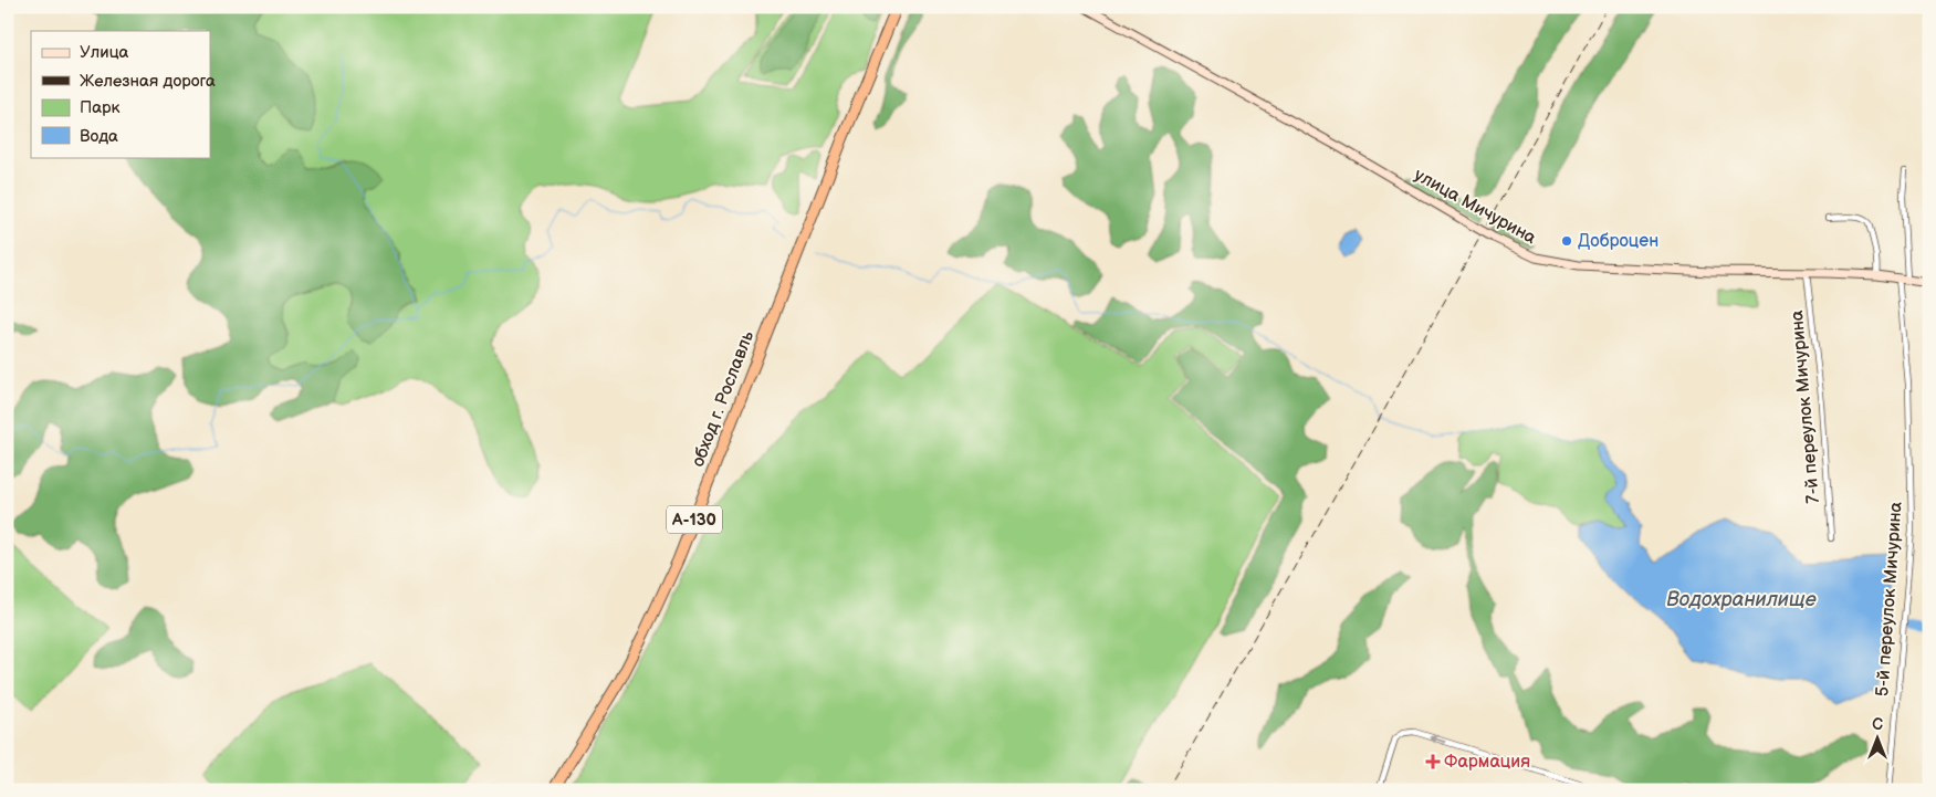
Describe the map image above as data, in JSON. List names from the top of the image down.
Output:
{
  "streets": {
    "highway": ["обход г. Рославль", "А-130"],
    "main road": ["улица Мичурина"],
    "street": ["7-й переулок Мичурина", "5-й переулок Мичурина"]
  },
  "crossings": [
    ["улица Мичурина", "7-й переулок Мичурина"],
    ["улица Мичурина", "5-й переулок Мичурина"]
  ],
  "water": ["Водохранилище"],
  "places": {
    "other": ["Доброцен"],
    "health": ["Фармация"]
  },
  "legend": [
    "Улица",
    "Железная дорога",
    "Парк",
    "Вода"
  ],
  "north": "top"
}
